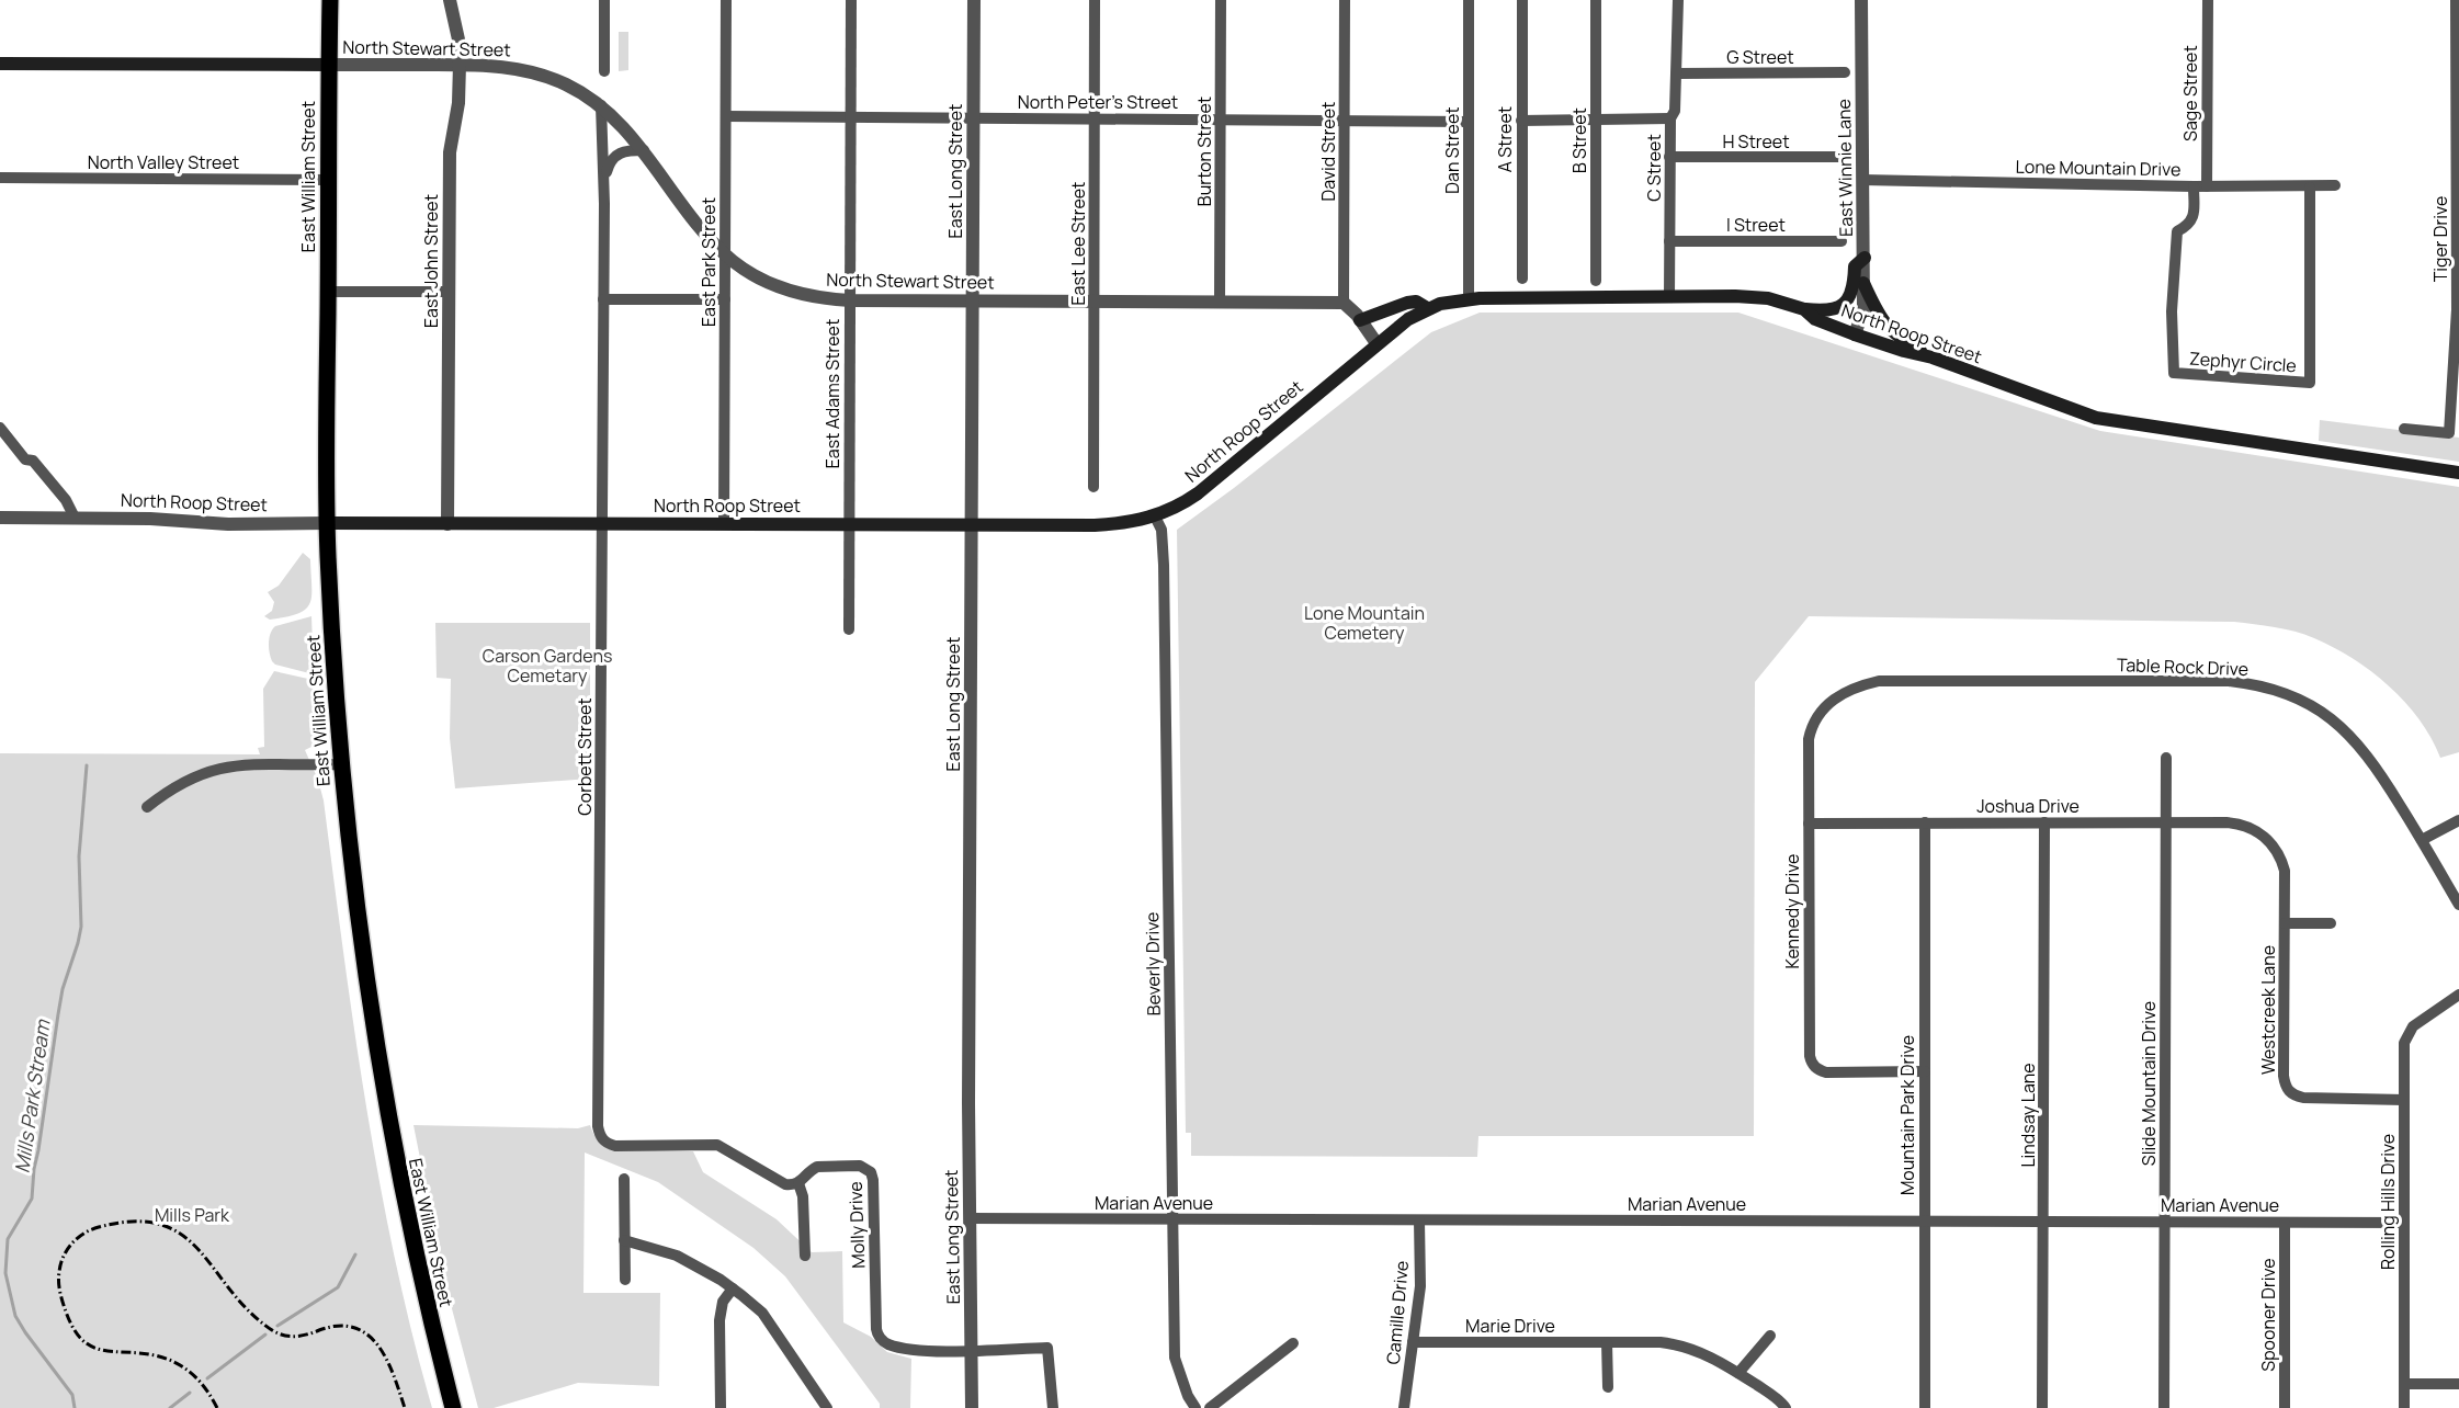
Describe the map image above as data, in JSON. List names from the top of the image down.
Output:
{
  "streets": {
    "main road": ["North Stewart Street", "East William Street", "North Roop Street"],
    "street": [
      "G Street",
      "Sage Street",
      "North Peter's Street",
      "A Street",
      "B Street",
      "H Street",
      "Dan Street",
      "Burton Street",
      "David Street",
      "North Valley Street",
      "C Street",
      "East Winnie Lane",
      "Lone Mountain Drive",
      "East Long Street",
      "I Street",
      "Tiger Drive",
      "East Lee Street",
      "East John Street",
      "East Park Street",
      "Zephyr Circle",
      "East Adams Street",
      "Table Rock Drive",
      "Corbett Street",
      "Joshua Drive",
      "Kennedy Drive",
      "Beverly Drive",
      "Westcreek Lane",
      "Slide Mountain Drive",
      "Mountain Park Drive",
      "Lindsay Lane",
      "Rolling Hills Drive",
      "Marian Avenue",
      "Molly Drive",
      "Camille Drive",
      "Spooner Drive",
      "Marie Drive"
    ]
  },
  "crossings": [
    ["North Stewart Street", "Burton Street"],
    ["North Stewart Street", "David Street"],
    ["North Stewart Street", "East Long Street"],
    ["North Stewart Street", "East William Street"],
    ["North Stewart Street", "East Lee Street"],
    ["North Stewart Street", "East John Street"],
    ["North Stewart Street", "East Park Street"],
    ["North Stewart Street", "East Adams Street"],
    ["North Stewart Street", "Corbett Street"],
    ["G Street", "C Street"],
    ["Sage Street", "Lone Mountain Drive"],
    ["North Peter's Street", "Dan Street"],
    ["North Peter's Street", "Burton Street"],
    ["North Peter's Street", "David Street"],
    ["North Peter's Street", "East Long Street"],
    ["North Peter's Street", "East Lee Street"],
    ["North Peter's Street", "East Park Street"],
    ["North Peter's Street", "East Adams Street"],
    ["H Street", "C Street"],
    ["Dan Street", "North Roop Street"],
    ["North Valley Street", "East William Street"],
    ["C Street", "I Street"],
    ["C Street", "North Roop Street"],
    ["East Winnie Lane", "Lone Mountain Drive"],
    ["East Winnie Lane", "North Roop Street"],
    ["Lone Mountain Drive", "Zephyr Circle"],
    ["East Long Street", "North Roop Street"],
    ["East Long Street", "Marian Avenue"],
    ["East Long Street", "Molly Drive"],
    ["East William Street", "North Roop Street"],
    ["East John Street", "North Roop Street"],
    ["East Park Street", "North Roop Street"],
    ["North Roop Street", "East Adams Street"],
    ["North Roop Street", "Corbett Street"],
    ["North Roop Street", "Beverly Drive"],
    ["Table Rock Drive", "Kennedy Drive"],
    ["Corbett Street", "Molly Drive"],
    ["Joshua Drive", "Kennedy Drive"],
    ["Joshua Drive", "Westcreek Lane"],
    ["Joshua Drive", "Slide Mountain Drive"],
    ["Joshua Drive", "Mountain Park Drive"],
    ["Joshua Drive", "Lindsay Lane"],
    ["Kennedy Drive", "Mountain Park Drive"],
    ["Beverly Drive", "Marian Avenue"],
    ["Westcreek Lane", "Rolling Hills Drive"],
    ["Slide Mountain Drive", "Marian Avenue"],
    ["Mountain Park Drive", "Marian Avenue"],
    ["Lindsay Lane", "Marian Avenue"],
    ["Rolling Hills Drive", "Marian Avenue"],
    ["Marian Avenue", "Camille Drive"],
    ["Marian Avenue", "Spooner Drive"],
    ["Camille Drive", "Marie Drive"]
  ],
  "water": ["Mills Park Stream"],
  "parks": ["Lone Mountain Cemetery", "Carson Gardens Cemetary", "Mills Park"]
}
